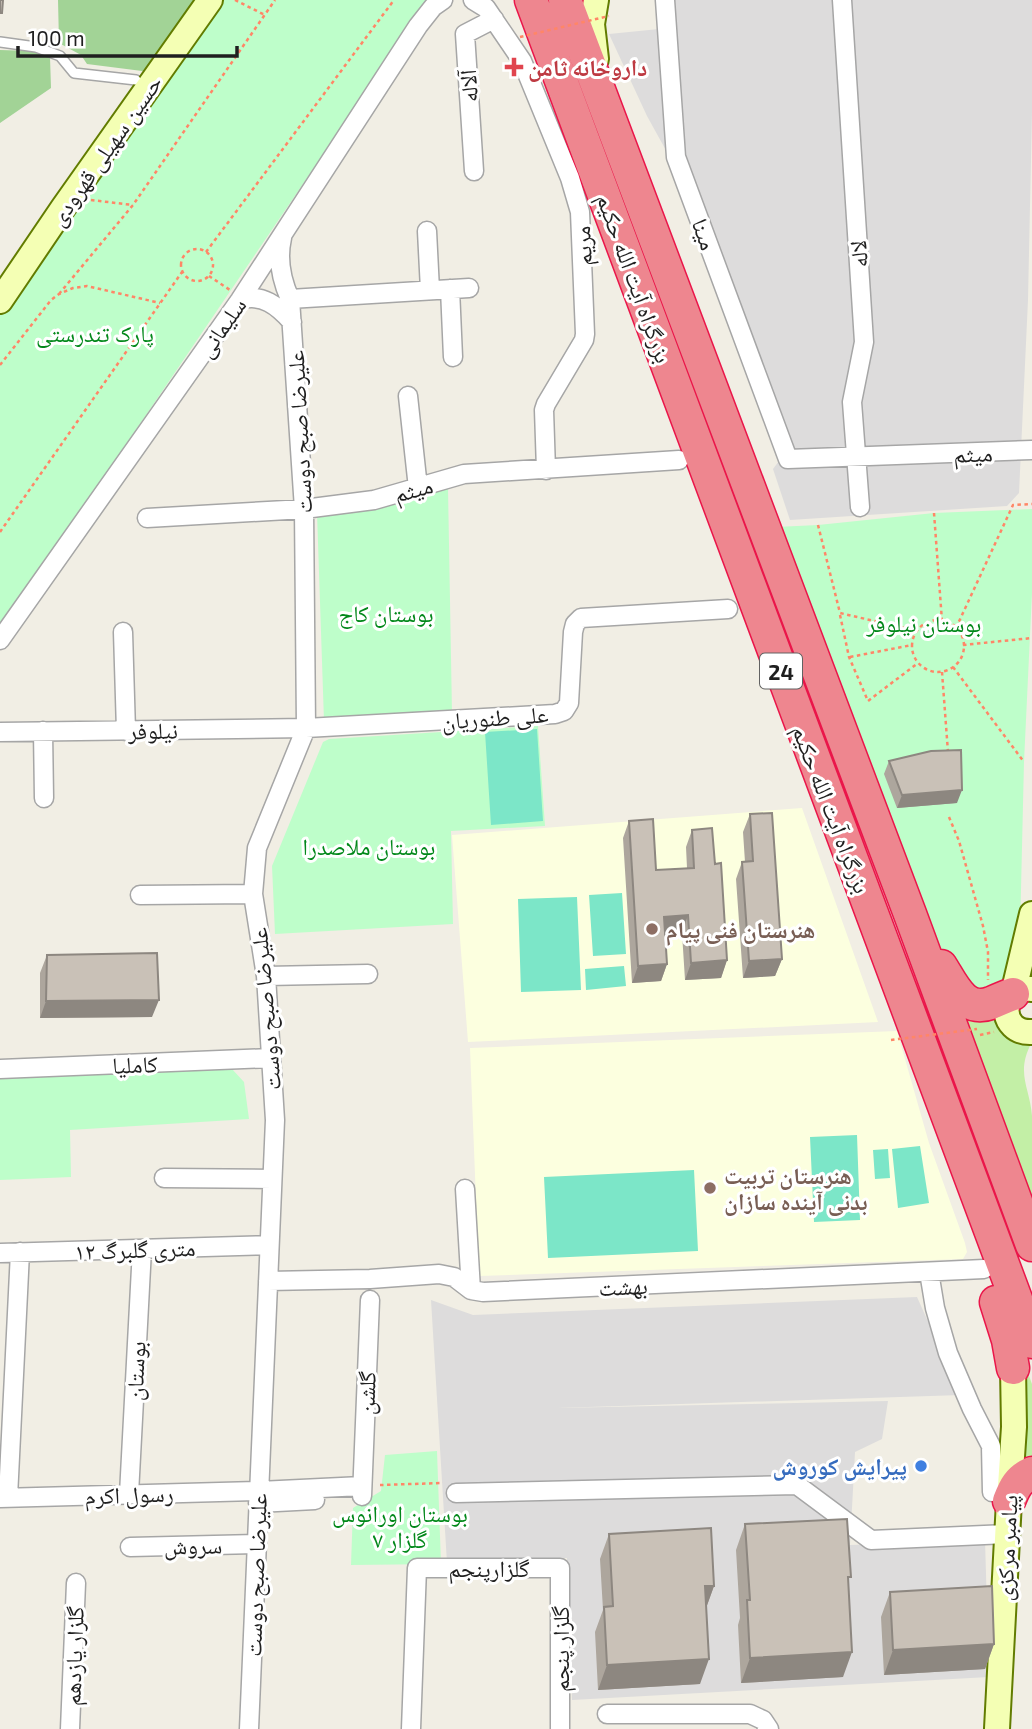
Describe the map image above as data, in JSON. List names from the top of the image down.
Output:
{
  "streets": {
    "highway": ["بزرگراه آیت الله حکیم", "24"],
    "main road": ["حسین سهیلی قهرودی", "پیامبر مرکزی"],
    "street": [
      "آلاله",
      "مینا",
      "مریم",
      "لاله",
      "سلیمانی",
      "علیرضا صبح دوست",
      "میثم",
      "علی طنوریان",
      "نیلوفر",
      "کاملیا",
      "۱۲ متری گلبرگ",
      "بهشت",
      "بوستان",
      "گلشن",
      "رسول اکرم",
      "سروش",
      "گلزارپنجم",
      "گلزار پنجم",
      "گلزار یازدهم"
    ]
  },
  "crossings": [
    ["آلاله", "مریم"],
    ["مینا", "میثم"],
    ["مریم", "میثم"],
    ["لاله", "میثم"],
    ["سلیمانی", "علیرضا صبح دوست"],
    ["علیرضا صبح دوست", "میثم"],
    ["علیرضا صبح دوست", "علی طنوریان"],
    ["علیرضا صبح دوست", "نیلوفر"],
    ["علیرضا صبح دوست", "کاملیا"],
    ["علیرضا صبح دوست", "۱۲ متری گلبرگ"],
    ["علیرضا صبح دوست", "بهشت"],
    ["علیرضا صبح دوست", "رسول اکرم"],
    ["علیرضا صبح دوست", "سروش"],
    ["علی طنوریان", "نیلوفر"],
    ["۱۲ متری گلبرگ", "بوستان"],
    ["بوستان", "رسول اکرم"],
    ["گلشن", "رسول اکرم"],
    ["گلزارپنجم", "گلزار پنجم"]
  ],
  "parks": [
    "پارک تندرستی",
    "بوستان کاج",
    "بوستان نیلوفر",
    "بوستان ملاصدرا",
    "بوستان اورانوس گلزار ۷"
  ],
  "places": {
    "health": ["داروخانه ثامن"],
    "other": ["هنرستان فنی پیام", "هنرستان تربیت بدنی آینده سازان", "پیرایش کوروش"]
  },
  "scale_bar": "100 m"
}
